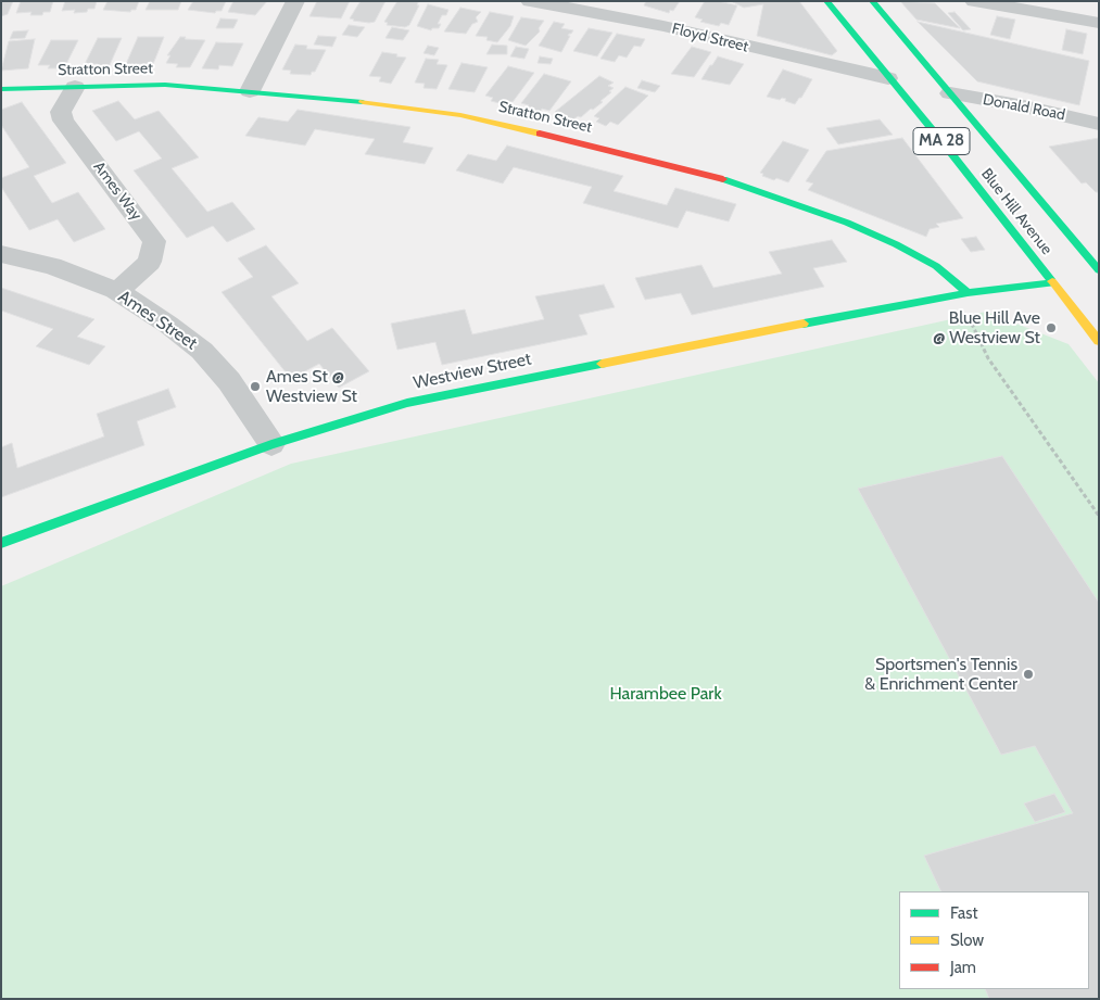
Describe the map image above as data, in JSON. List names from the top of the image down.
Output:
{
  "streets": {
    "street": [
      "Floyd Street",
      "Stratton Street",
      "Donald Road",
      "MA 28",
      "Ames Way",
      "Blue Hill Avenue",
      "Ames Street",
      "Westview Street"
    ]
  },
  "crossings": [
    ["Floyd Street", "Blue Hill Avenue"],
    ["Stratton Street", "Ames Way"],
    ["Stratton Street", "Westview Street"],
    ["Donald Road", "Blue Hill Avenue"],
    ["Ames Way", "Ames Street"],
    ["Ames Street", "Westview Street"]
  ],
  "parks": ["Harambee Park"],
  "places": ["Blue Hill Ave @ Westview St", "Ames St @ Westview St", "Sportsmen's Tennis & Enrichment Center"],
  "legend": ["Fast", "Slow", "Jam"]
}
